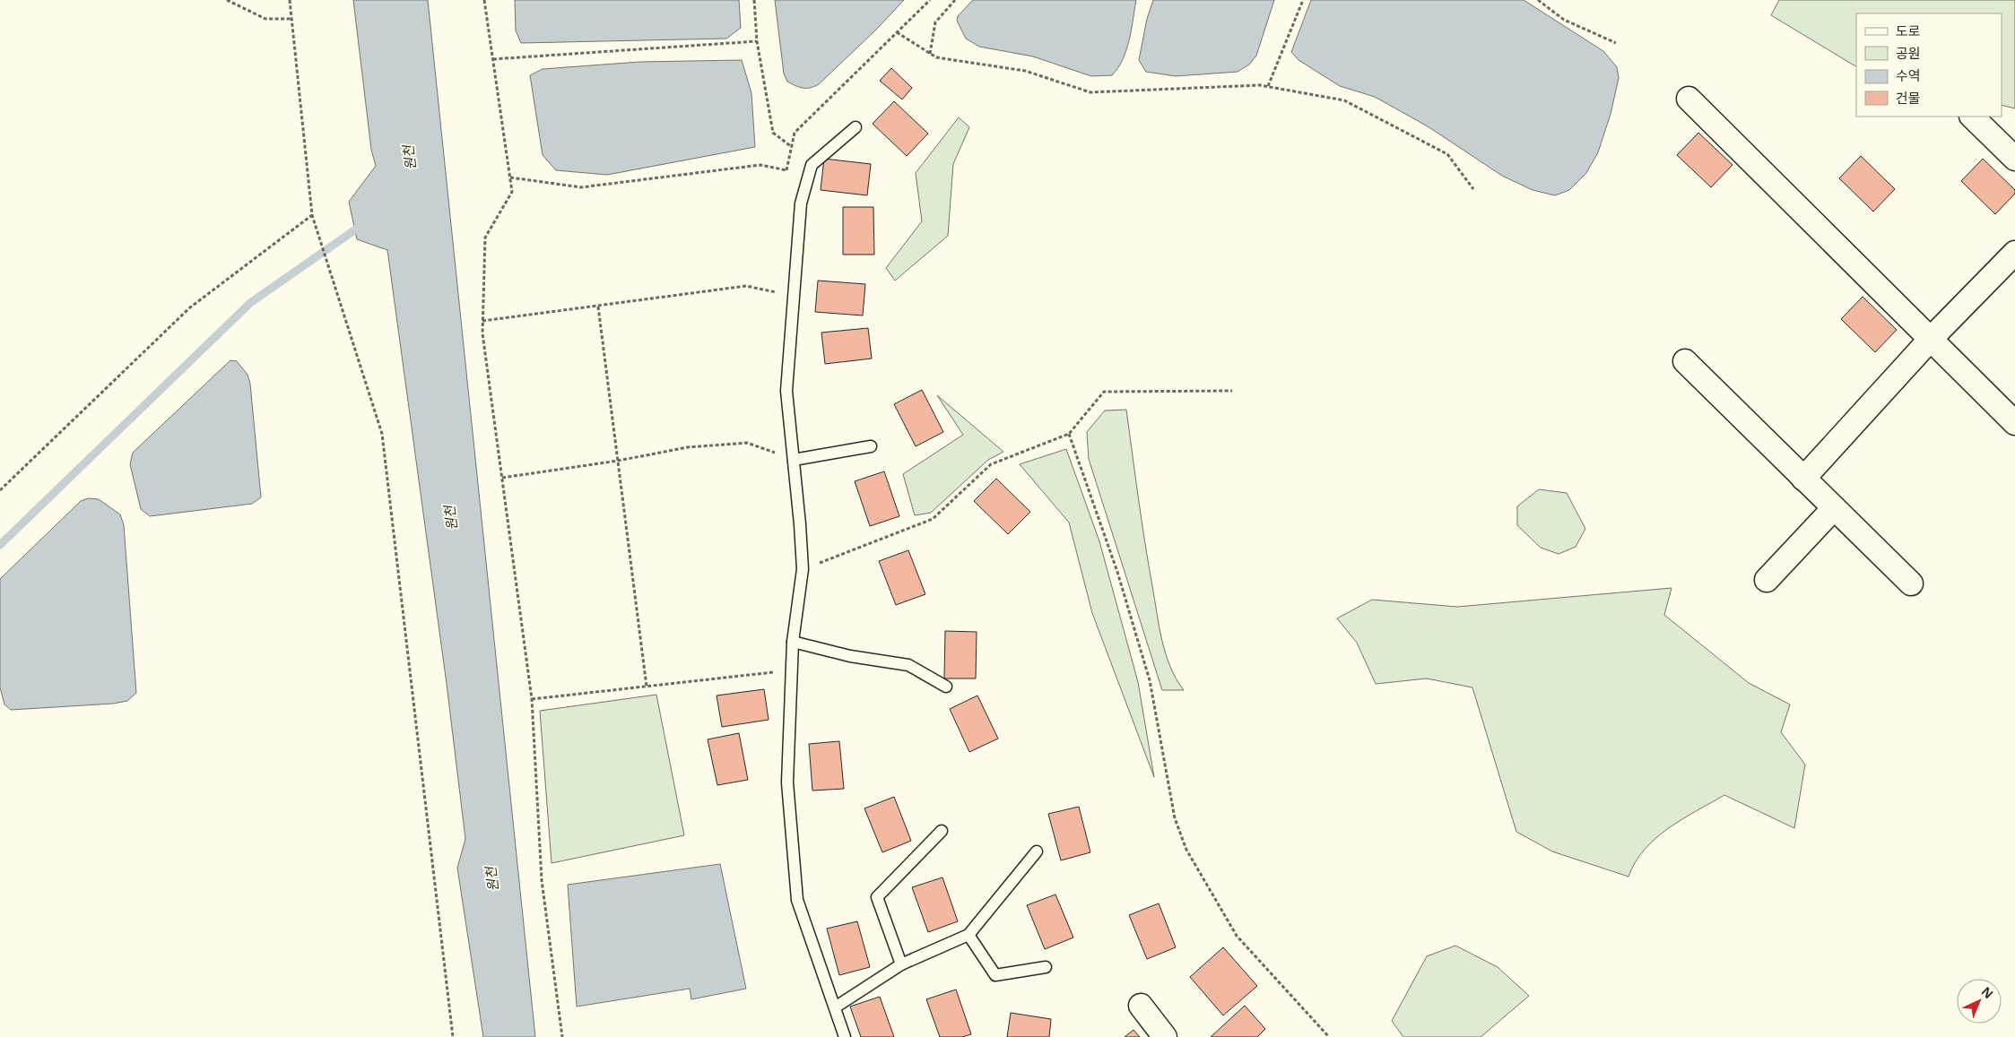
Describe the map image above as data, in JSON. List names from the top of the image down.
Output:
{
  "water": ["원천"],
  "legend": [
    "도로",
    "공원",
    "수역",
    "건물"
  ],
  "north": "top right"
}
